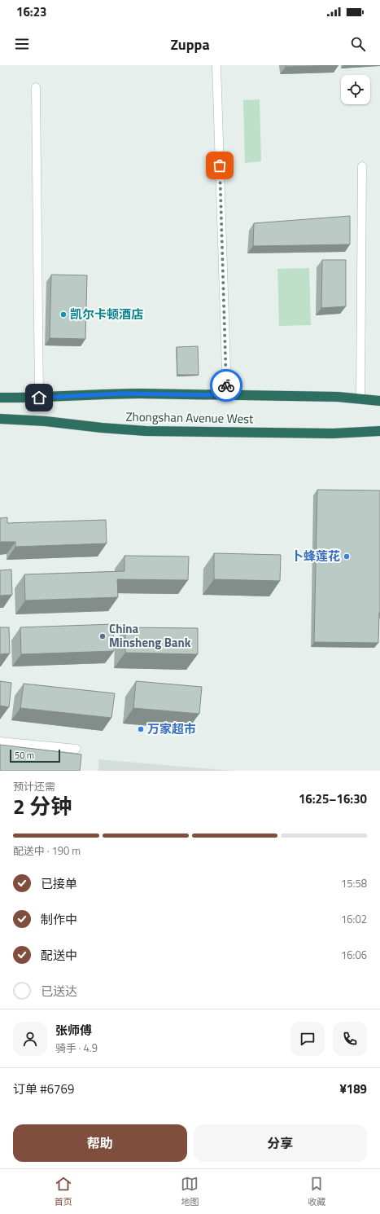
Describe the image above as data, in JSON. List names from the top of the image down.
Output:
{
  "streets": {
    "highway": ["Zhongshan Avenue West"]
  },
  "places": [
    "凯尔卡顿酒店",
    "卜蜂莲花",
    "China Minsheng Bank",
    "万家超市"
  ],
  "scale_bar": "50 m",
  "page": {
    "status": "16:23",
    "header": "Zuppa",
    "scale": "50 m",
    "heading": ["2 分钟", "预计还需", "16:25–16:30"],
    "panel": [
      "张师傅",
      "骑手 · 4.9",
      "订单 #6769",
      "¥189"
    ],
    "bar": "配送中 · 190 m",
    "list": [
      ["已接单", "15:58"],
      ["制作中", "16:02"],
      ["配送中", "16:06"],
      "已送达"
    ],
    "buttons": ["帮助", "分享"],
    "tabs": ["首页", "地图", "收藏"]
  }
}
